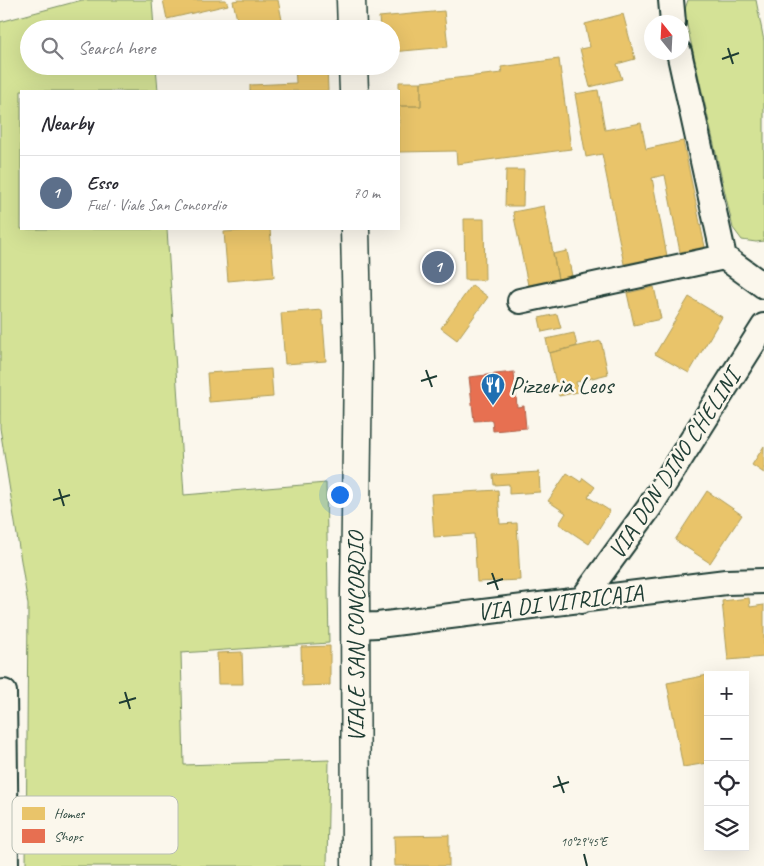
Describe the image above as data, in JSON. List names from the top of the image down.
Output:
{
  "streets": {
    "main road": ["VIALE SAN CONCORDIO"],
    "street": ["VIA DON DINO CHELINI", "VIA DI VITRICAIA"]
  },
  "crossings": [
    ["VIA DON DINO CHELINI", "VIA DI VITRICAIA"],
    ["VIA DI VITRICAIA", "VIALE SAN CONCORDIO"]
  ],
  "places": {
    "restaurant": ["Pizzeria Leos"]
  },
  "legend": ["Homes", "Shops"],
  "north": "top",
  "page": {
    "search": "Search here",
    "heading": "Nearby",
    "list": [
      {
        "mark": "1",
        "name": "Esso",
        "note": "Fuel · Viale San Concordio",
        "value": "70 m"
      }
    ],
    "pins": "1",
    "map_buttons": ["+", "−"]
  },
  "coordinates": ["10°29'45\"E"]
}
